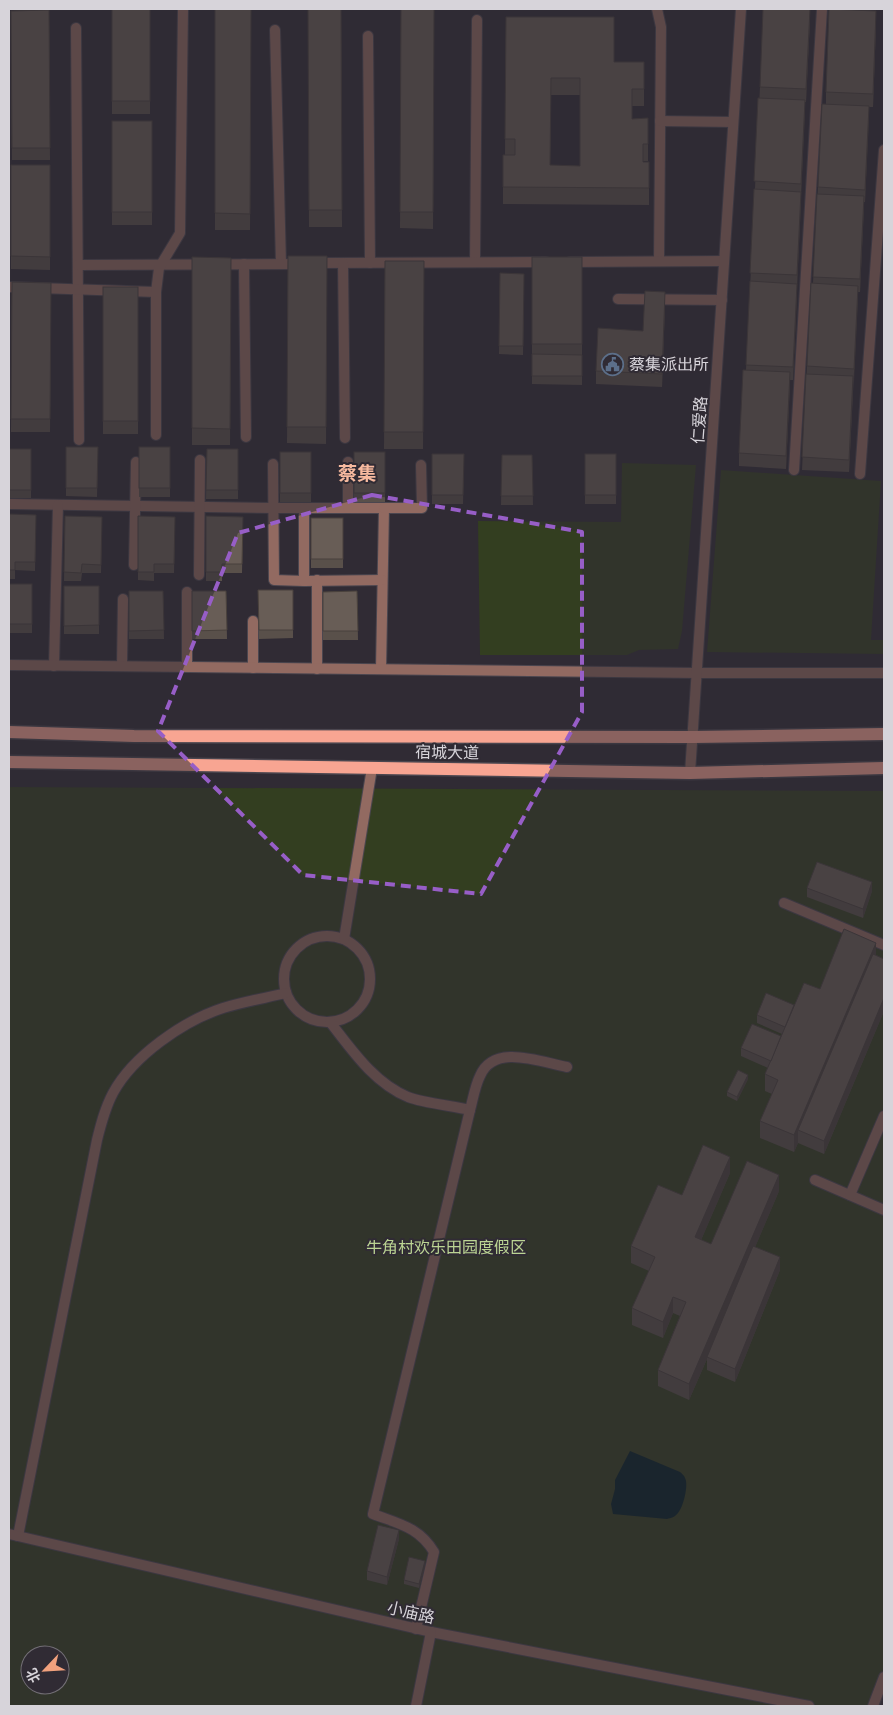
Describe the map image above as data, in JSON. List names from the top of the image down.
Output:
{
  "streets": {
    "main road": ["宿城大道"],
    "street": ["仁爱路", "小庙路"]
  },
  "crossings": [
    ["仁爱路", "宿城大道"]
  ],
  "districts": ["蔡集"],
  "parks": ["牛角村欢乐田园度假区"],
  "places": {
    "public building": ["蔡集派出所"]
  },
  "north": "bottom left"
}
